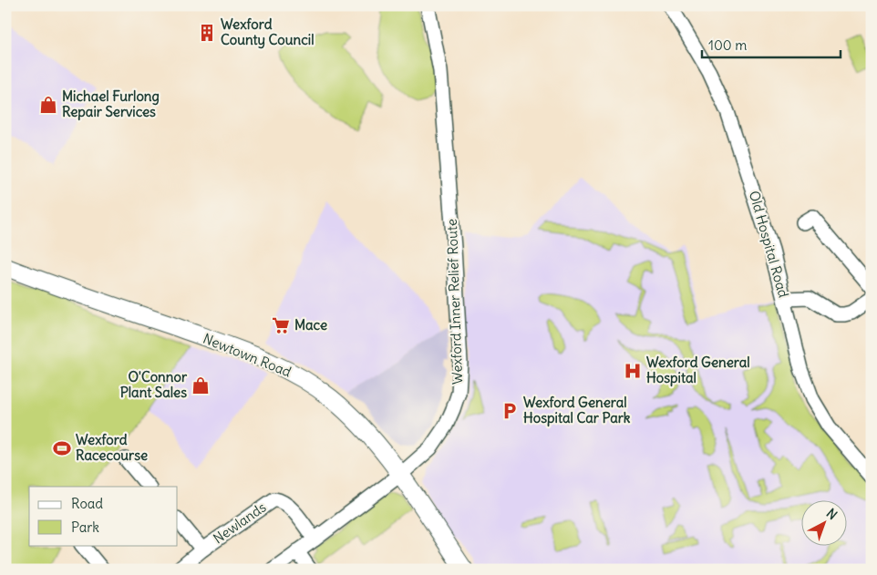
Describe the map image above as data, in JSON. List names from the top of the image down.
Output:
{
  "streets": {
    "main road": ["Newtown Road"],
    "street": ["Old Hospital Road", "Wexford Inner Relief Route", "Newlands"]
  },
  "crossings": [
    ["Wexford Inner Relief Route", "Newtown Road"],
    ["Wexford Inner Relief Route", "Newlands"]
  ],
  "places": {
    "building": ["Wexford County Council"],
    "shop": ["Michael Furlong Repair Services", "O'Connor Plant Sales"],
    "supermarket": ["Mace"],
    "hospital": ["Wexford General Hospital"],
    "parking": ["Wexford General Hospital Car Park"],
    "sports": ["Wexford Racecourse"]
  },
  "legend": ["Road", "Park"],
  "scale_bar": "100 m",
  "north": "top right"
}
